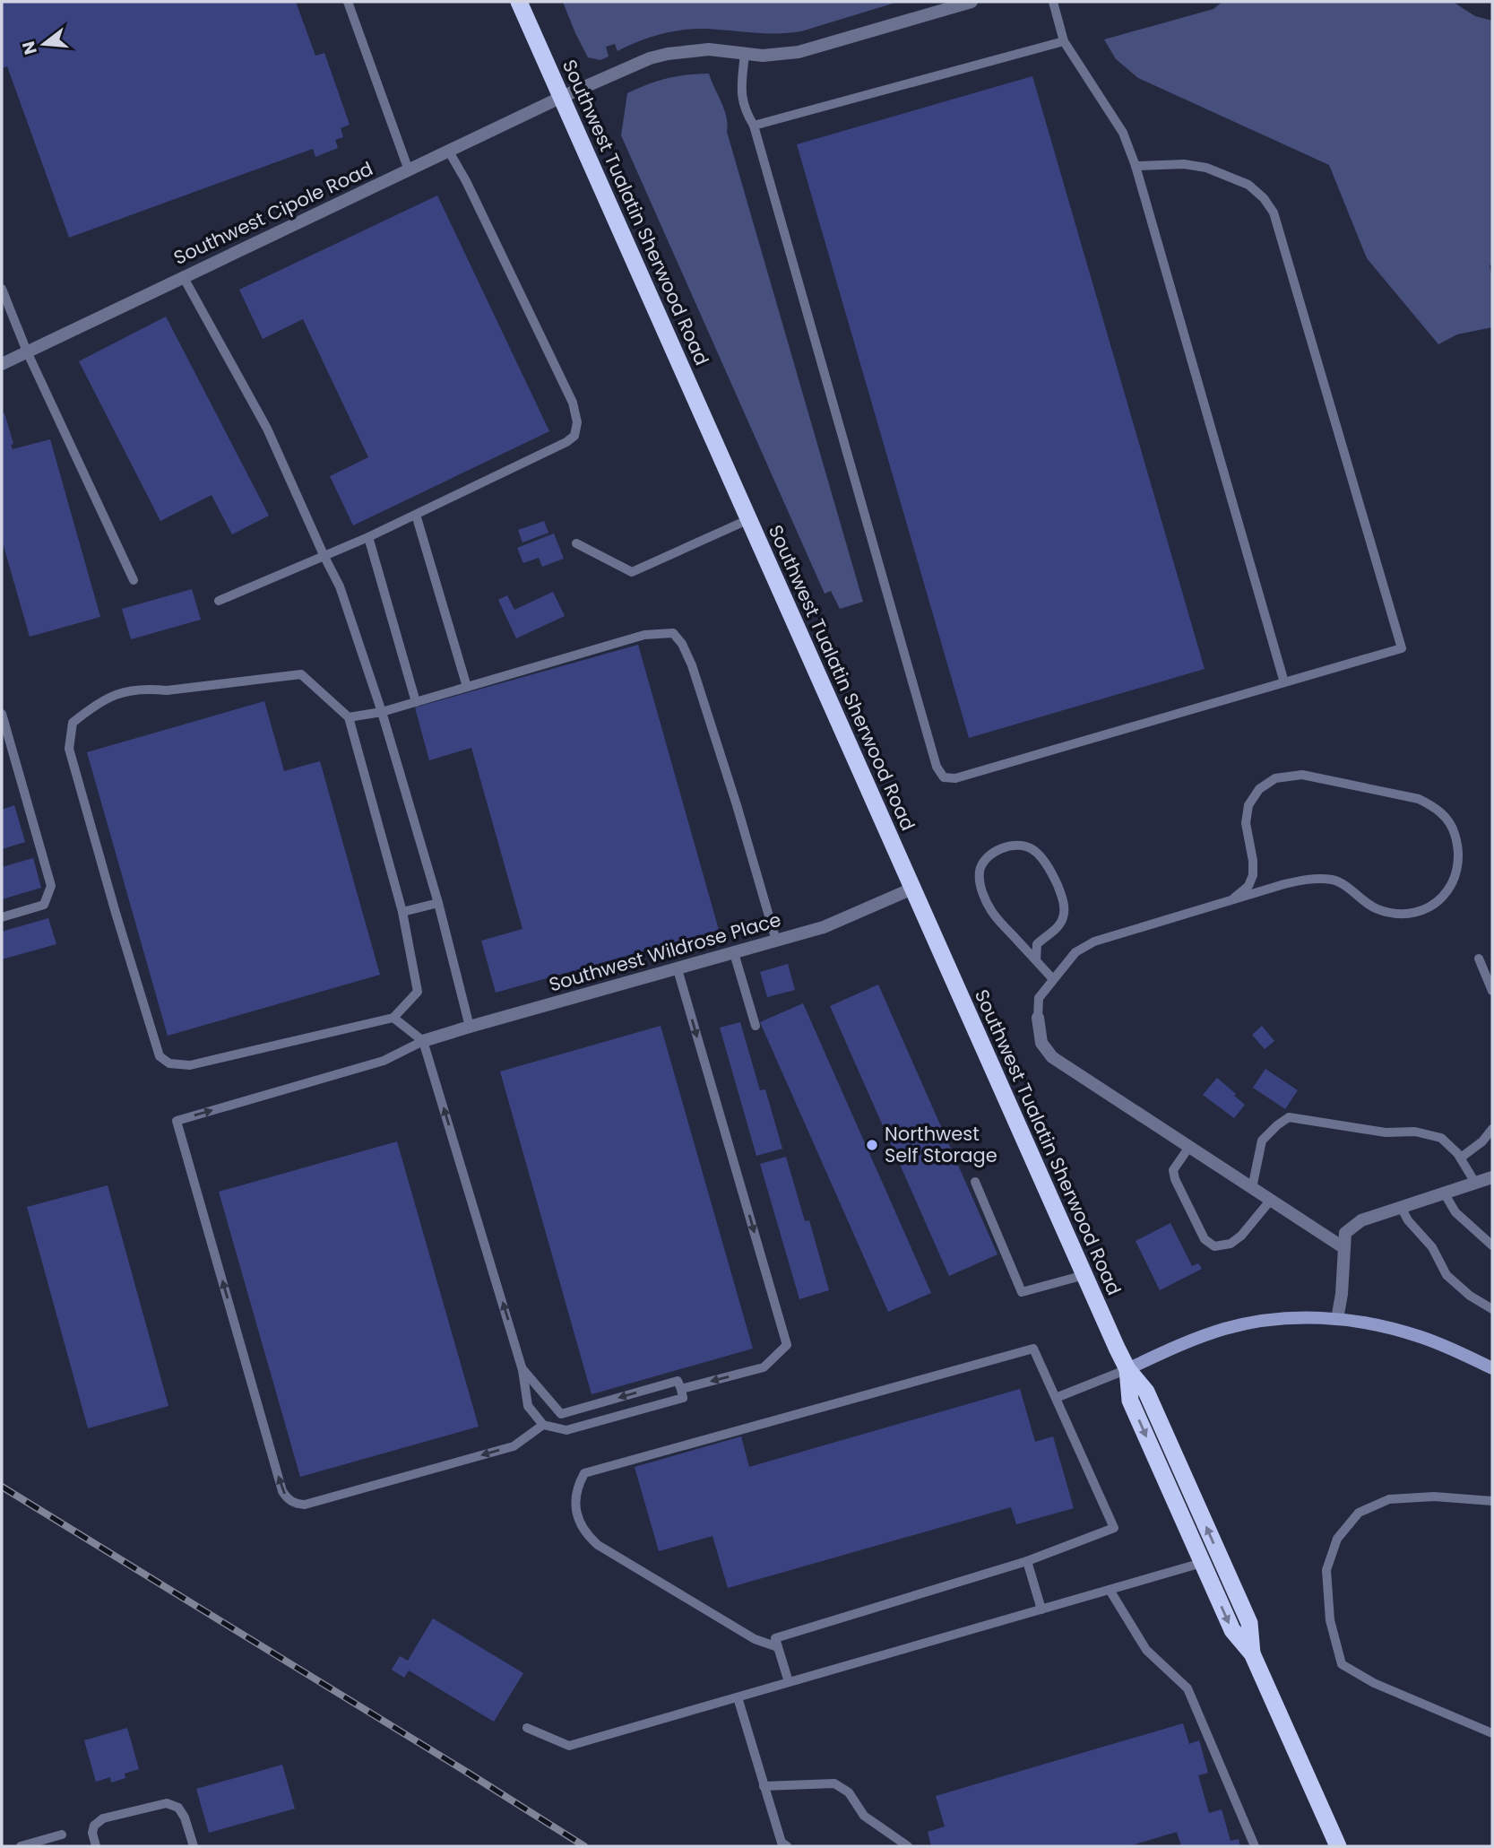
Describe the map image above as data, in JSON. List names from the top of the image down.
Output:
{
  "streets": {
    "highway": ["Southwest Tualatin Sherwood Road"],
    "street": ["Southwest Cipole Road", "Southwest Wildrose Place"]
  },
  "crossings": [
    ["Southwest Tualatin Sherwood Road", "Southwest Cipole Road"],
    ["Southwest Tualatin Sherwood Road", "Southwest Wildrose Place"]
  ],
  "places": ["Northwest Self Storage"],
  "north": "left"
}
